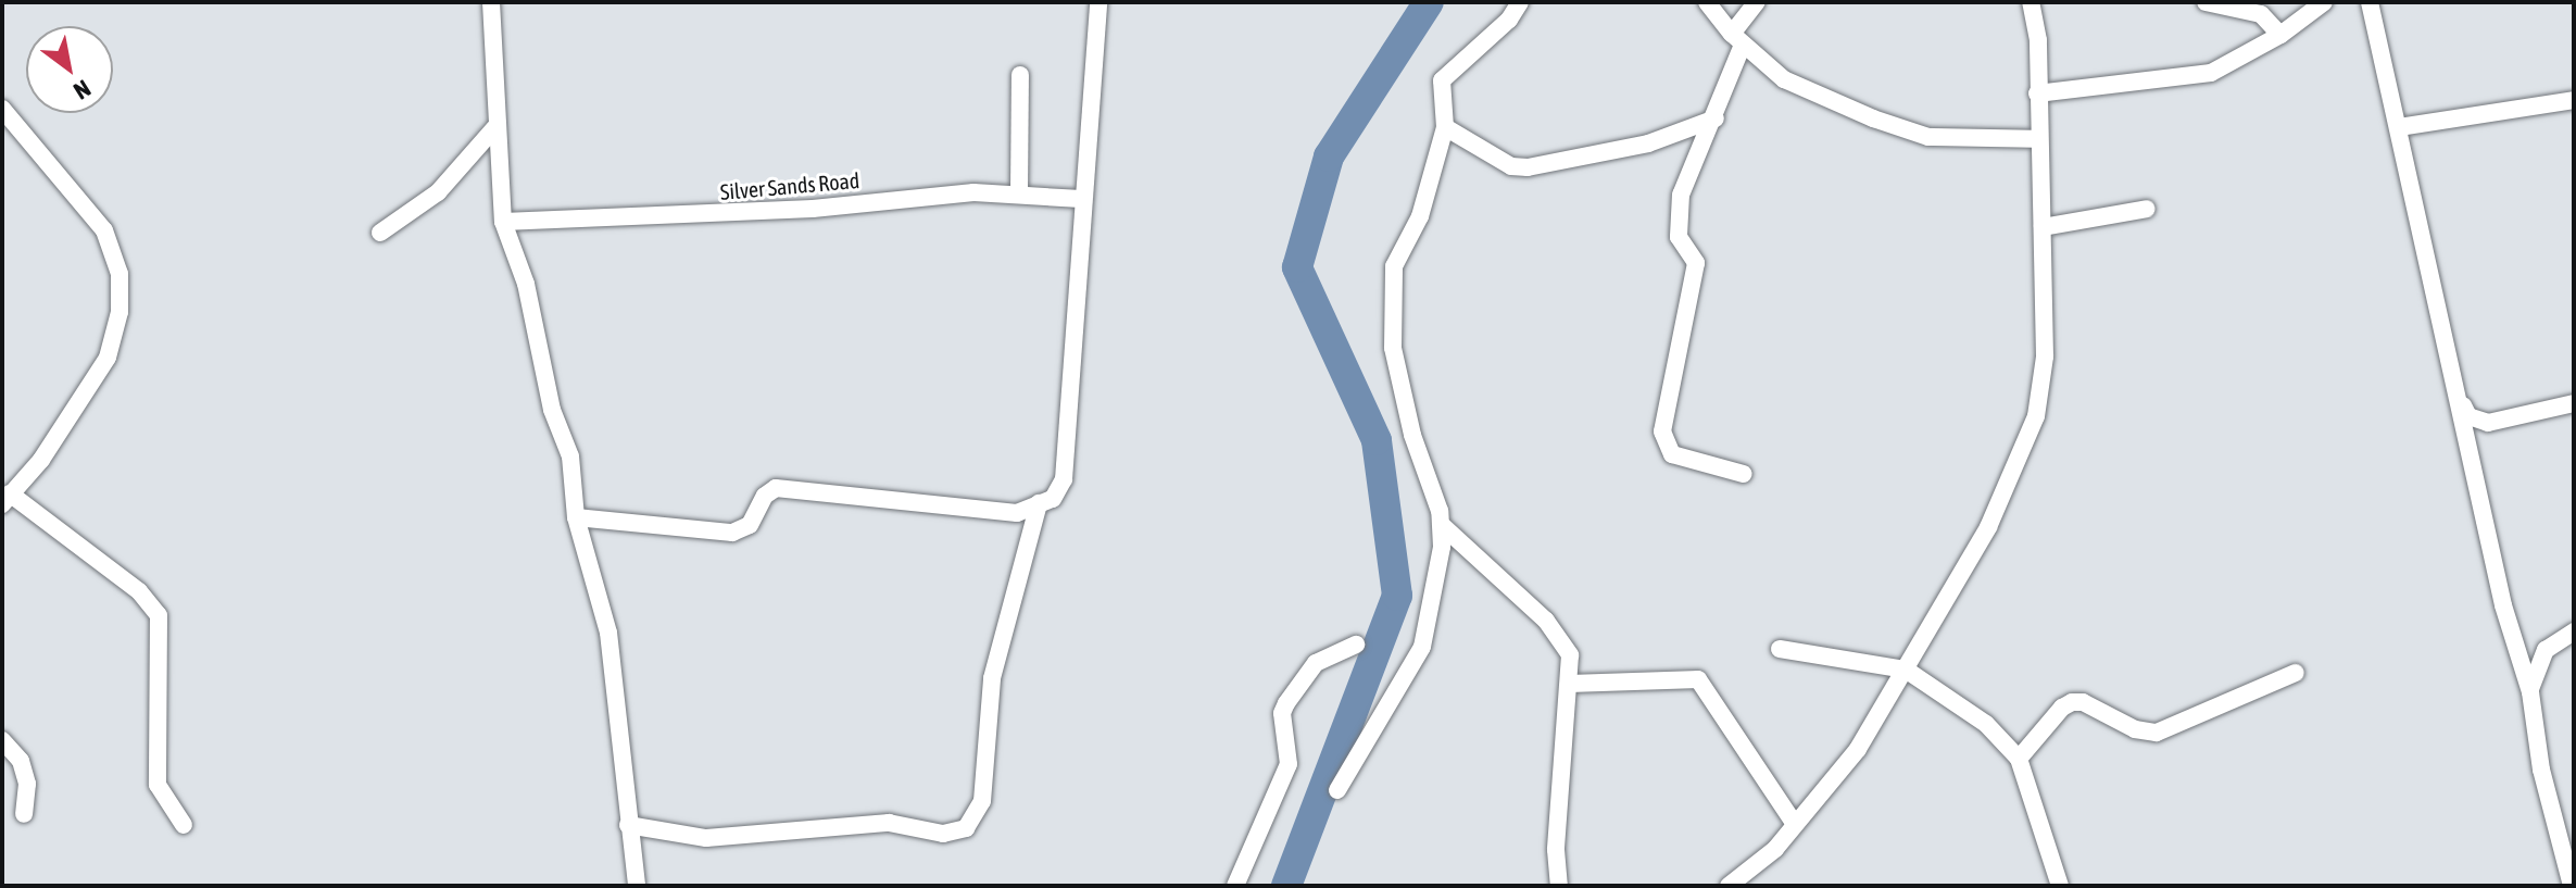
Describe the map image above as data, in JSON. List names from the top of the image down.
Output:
{
  "streets": {
    "street": ["Silver Sands Road"]
  },
  "north": "bottom right"
}
